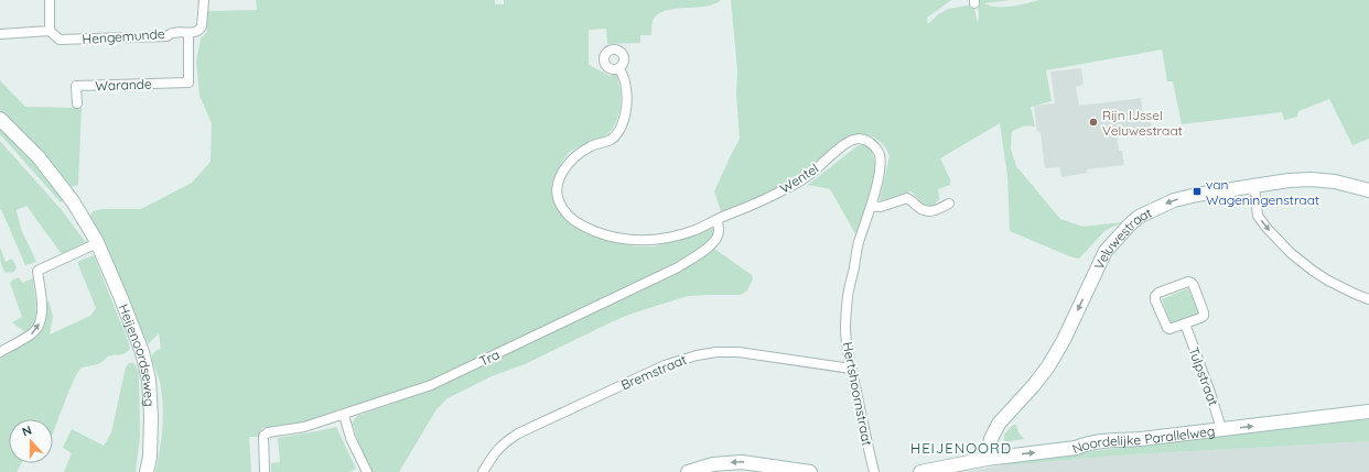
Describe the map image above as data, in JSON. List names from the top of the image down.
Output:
{
  "streets": {
    "street": [
      "Hengemunde",
      "Warande",
      "Wentel",
      "Veluwestraat",
      "Heijenoordseweg",
      "Tra",
      "Bremstraat",
      "Tulpstraat",
      "Hertshoornstraat",
      "Noordelijke Parallelweg"
    ]
  },
  "crossings": [
    ["Hengemunde", "Warande"],
    ["Wentel", "Tra"],
    ["Wentel", "Hertshoornstraat"],
    ["Veluwestraat", "Noordelijke Parallelweg"],
    ["Bremstraat", "Hertshoornstraat"],
    ["Tulpstraat", "Noordelijke Parallelweg"]
  ],
  "one_way": ["Veluwestraat", "Noordelijke Parallelweg"],
  "districts": ["HEIJENOORD"],
  "places": {
    "other": ["Rijn IJssel Veluwestraat"],
    "transit": ["van Wageningenstraat"]
  },
  "north": "top"
}
